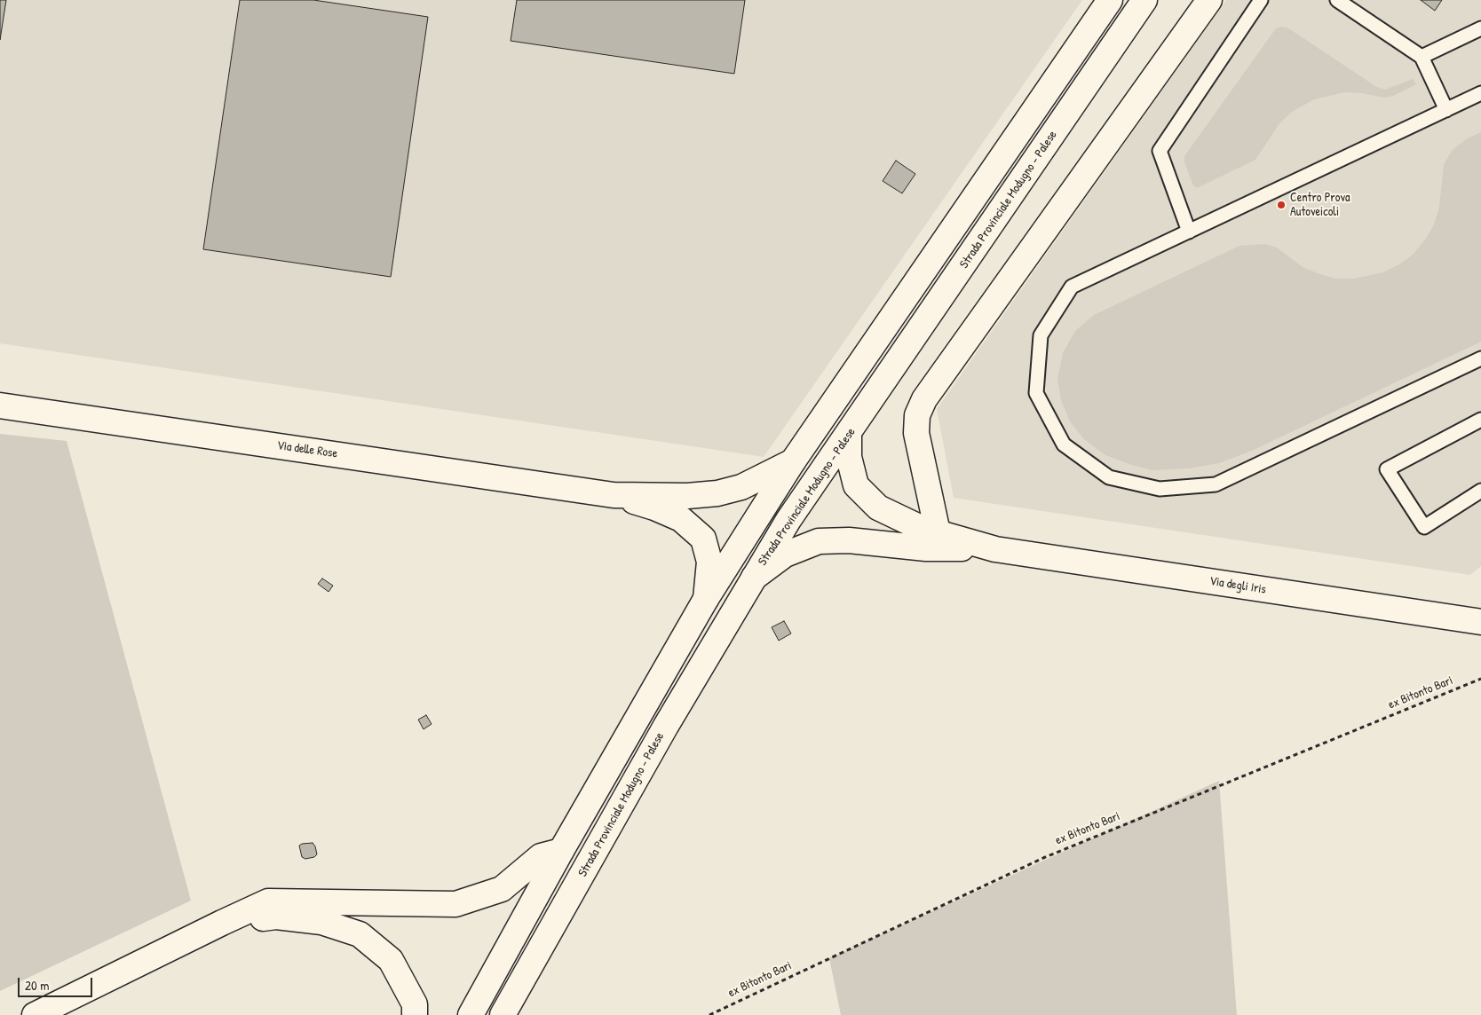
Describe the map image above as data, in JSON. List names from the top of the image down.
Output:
{
  "streets": {
    "street": ["Strada Provinciale Modugno - Palese", "Via delle Rose", "Via degli Iris"],
    "path": ["ex Bitonto Bari"]
  },
  "places": ["Centro Prova Autoveicoli"],
  "scale_bar": "20 m"
}
